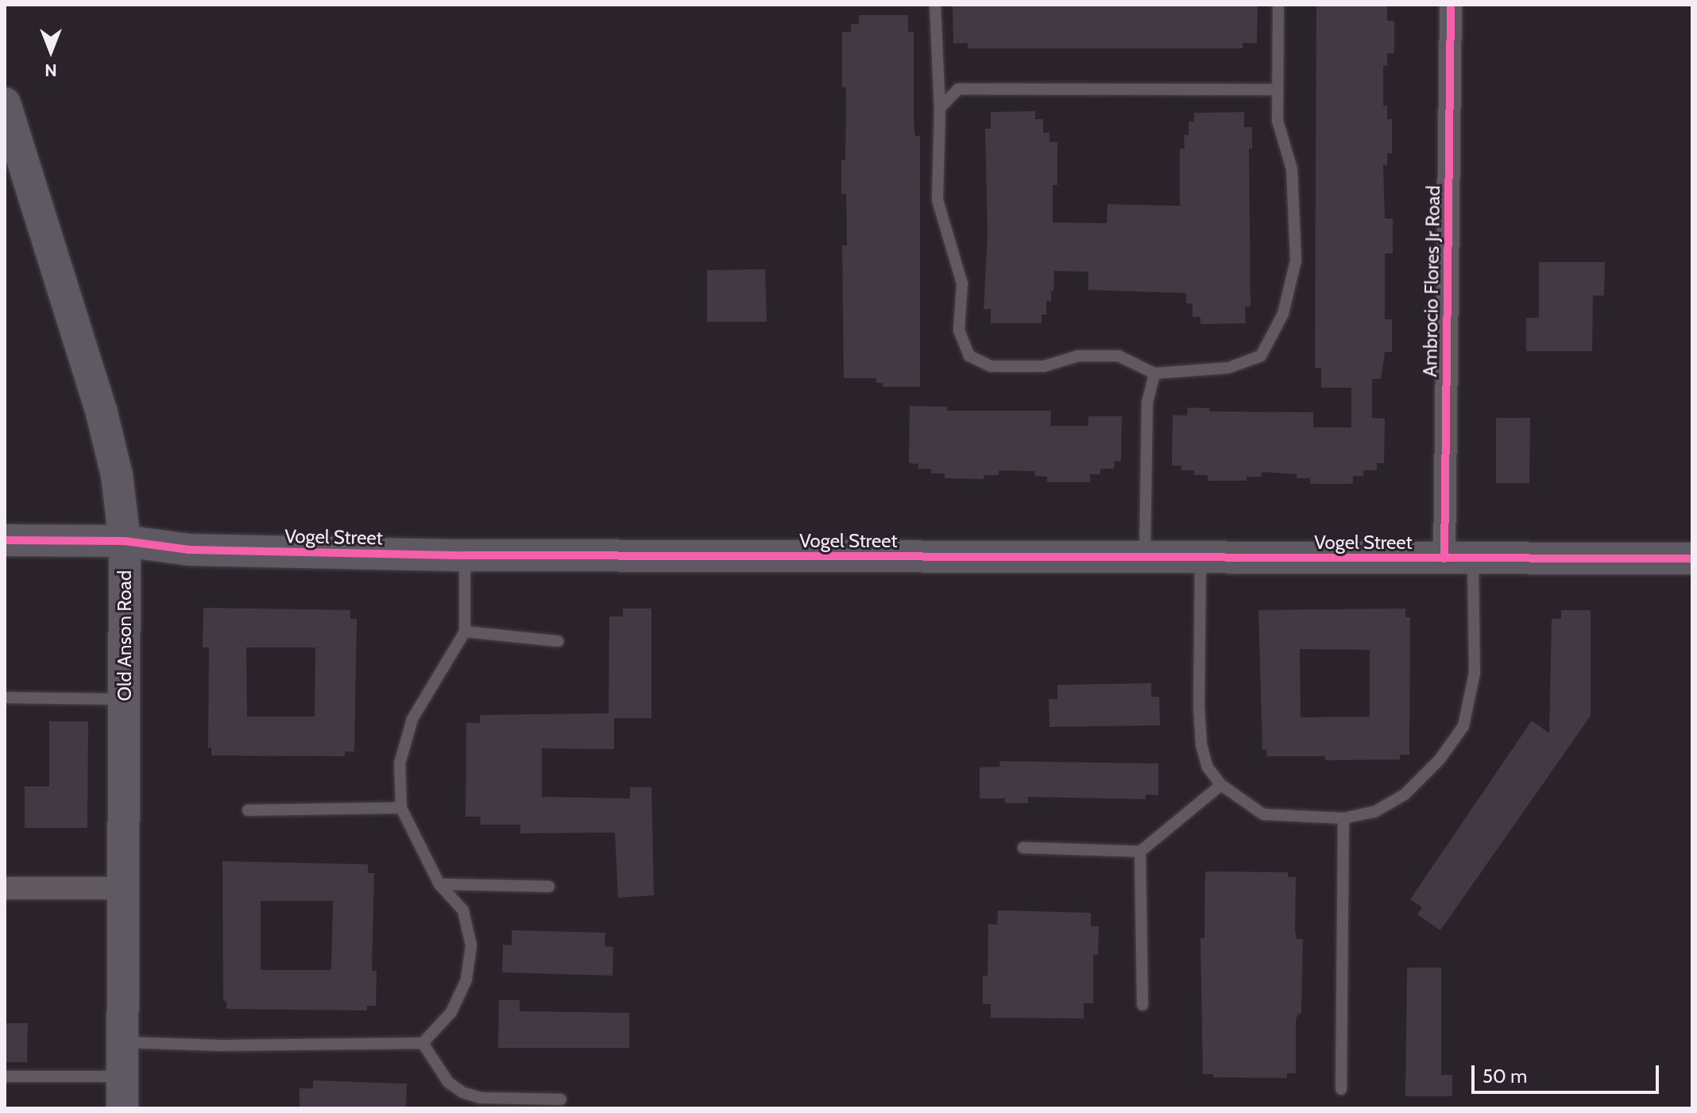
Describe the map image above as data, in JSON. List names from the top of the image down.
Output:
{
  "streets": {
    "street": ["Ambrocio Flores Jr Road", "Vogel Street", "Old Anson Road"]
  },
  "crossings": [
    ["Ambrocio Flores Jr Road", "Vogel Street"],
    ["Vogel Street", "Old Anson Road"]
  ],
  "scale_bar": "50 m",
  "north": "bottom"
}
